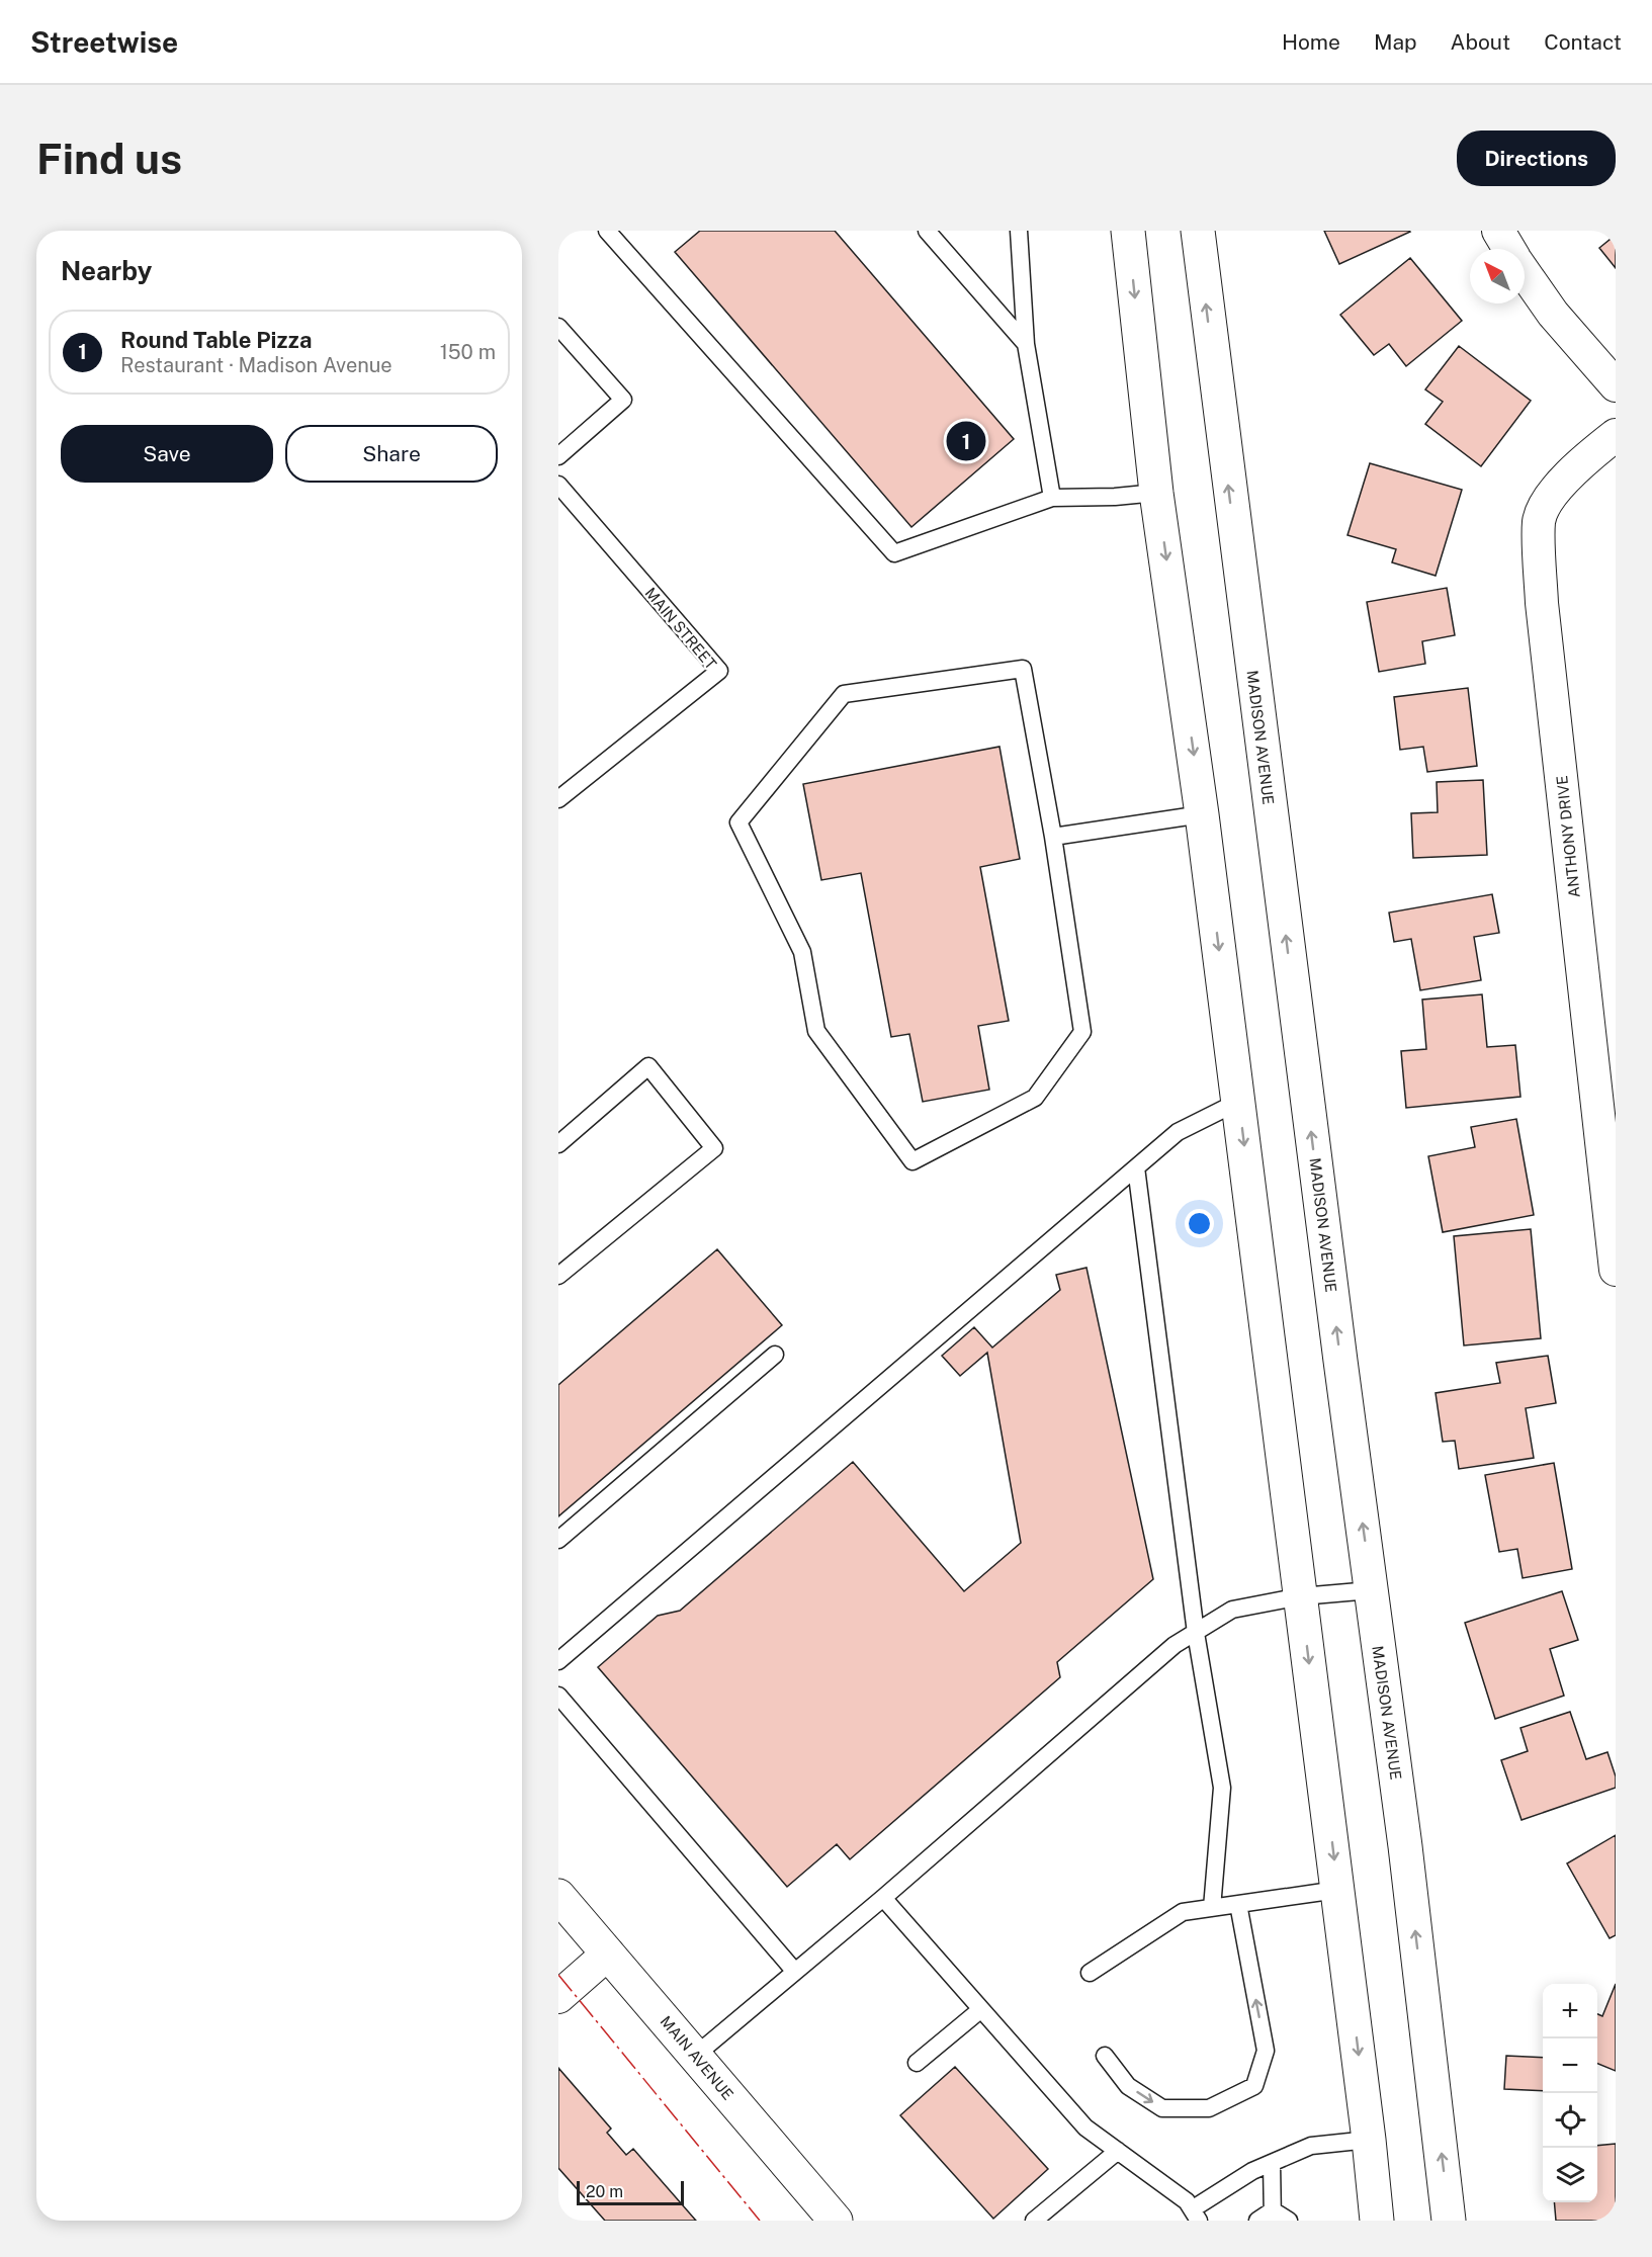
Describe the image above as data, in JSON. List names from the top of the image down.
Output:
{
  "streets": {
    "main road": ["MADISON AVENUE", "MAIN AVENUE"],
    "street": ["ANTHONY DRIVE"],
    "lane": ["MAIN STREET"]
  },
  "scale_bar": "20 m",
  "north": "top left",
  "page": {
    "header": "Streetwise",
    "nav": [
      "Home",
      "Map",
      "About",
      "Contact"
    ],
    "buttons": [
      "Directions",
      ["Save", "Share"]
    ],
    "title": "Find us",
    "heading": "Nearby",
    "list": [
      {
        "mark": "1",
        "name": "Round Table Pizza",
        "note": "Restaurant · Madison Avenue",
        "value": "150 m"
      }
    ],
    "pins": "1",
    "map_buttons": ["+", "−"],
    "scale": "20 m"
  }
}
